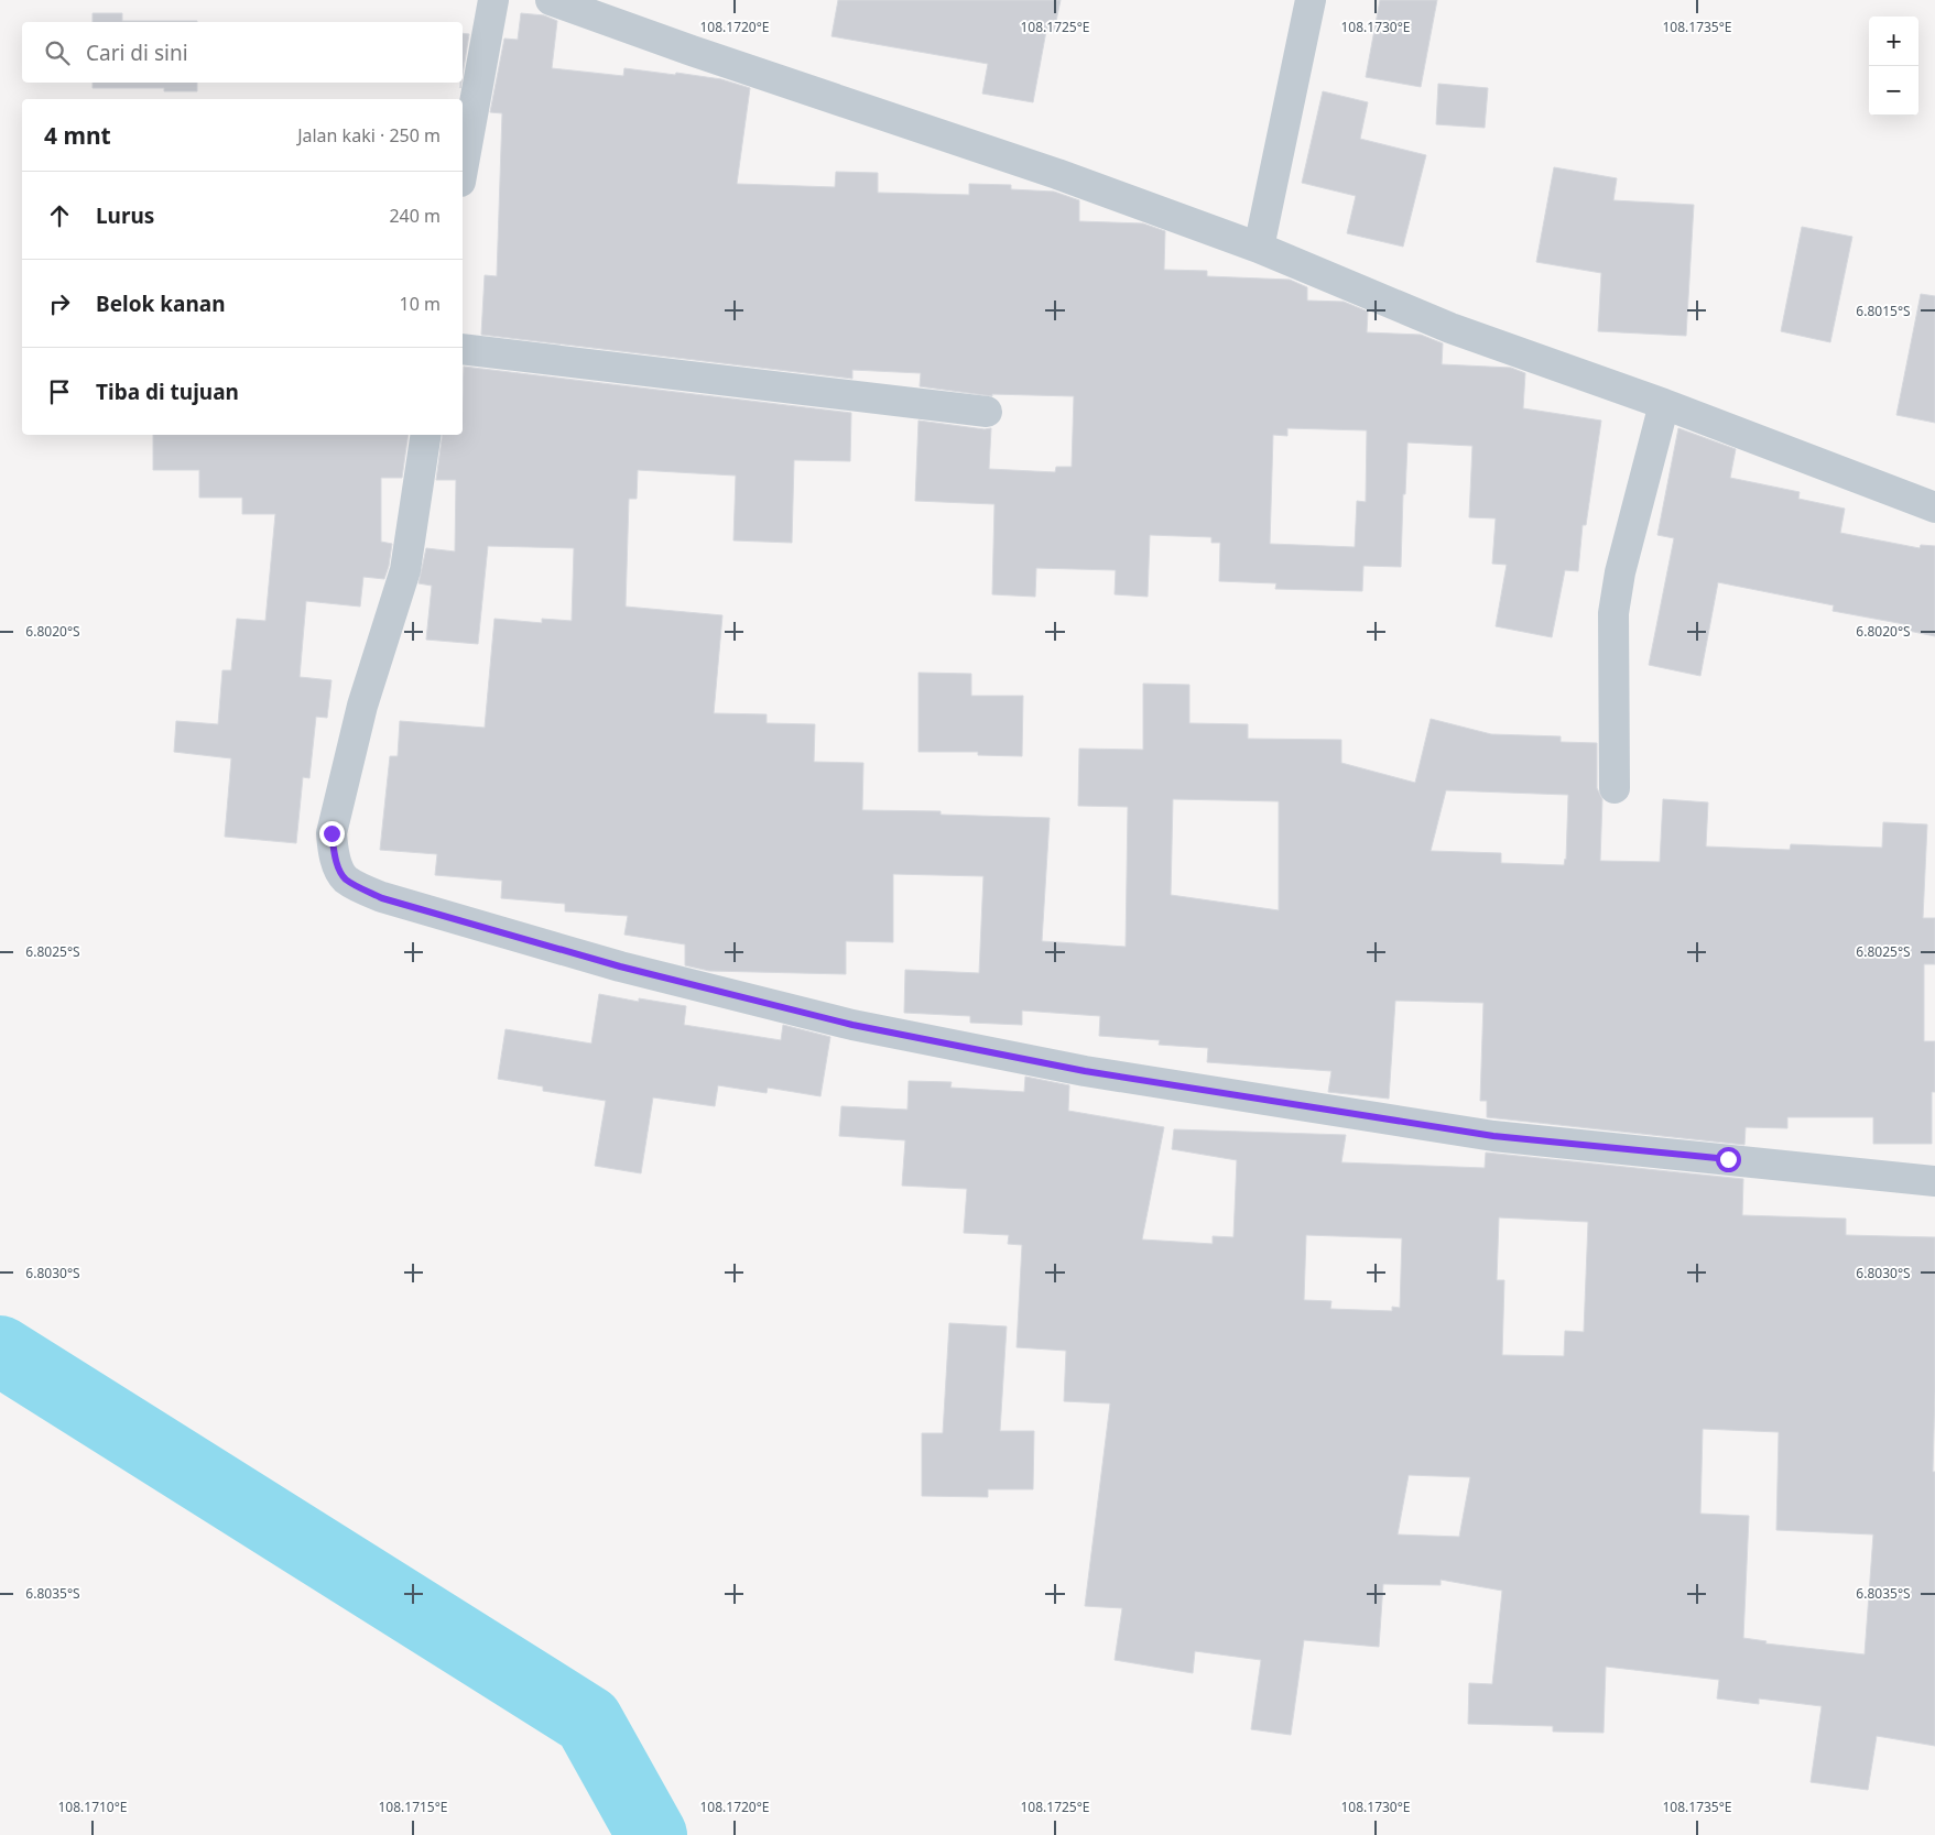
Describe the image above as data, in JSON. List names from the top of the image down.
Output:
{
  "page": {
    "map_buttons": ["+", "−"],
    "search": "Cari di sini",
    "heading": ["4 mnt", "Jalan kaki · 250 m"],
    "list": [
      ["Lurus", "240 m"],
      ["Belok kanan", "10 m"],
      "Tiba di tujuan"
    ]
  },
  "coordinates": [
    "108.1720°E",
    "108.1725°E",
    "108.1730°E",
    "108.1735°E",
    "6.8015°S",
    "6.8020°S",
    "6.8025°S",
    "6.8030°S",
    "6.8035°S",
    "108.1710°E",
    "108.1715°E"
  ]
}
